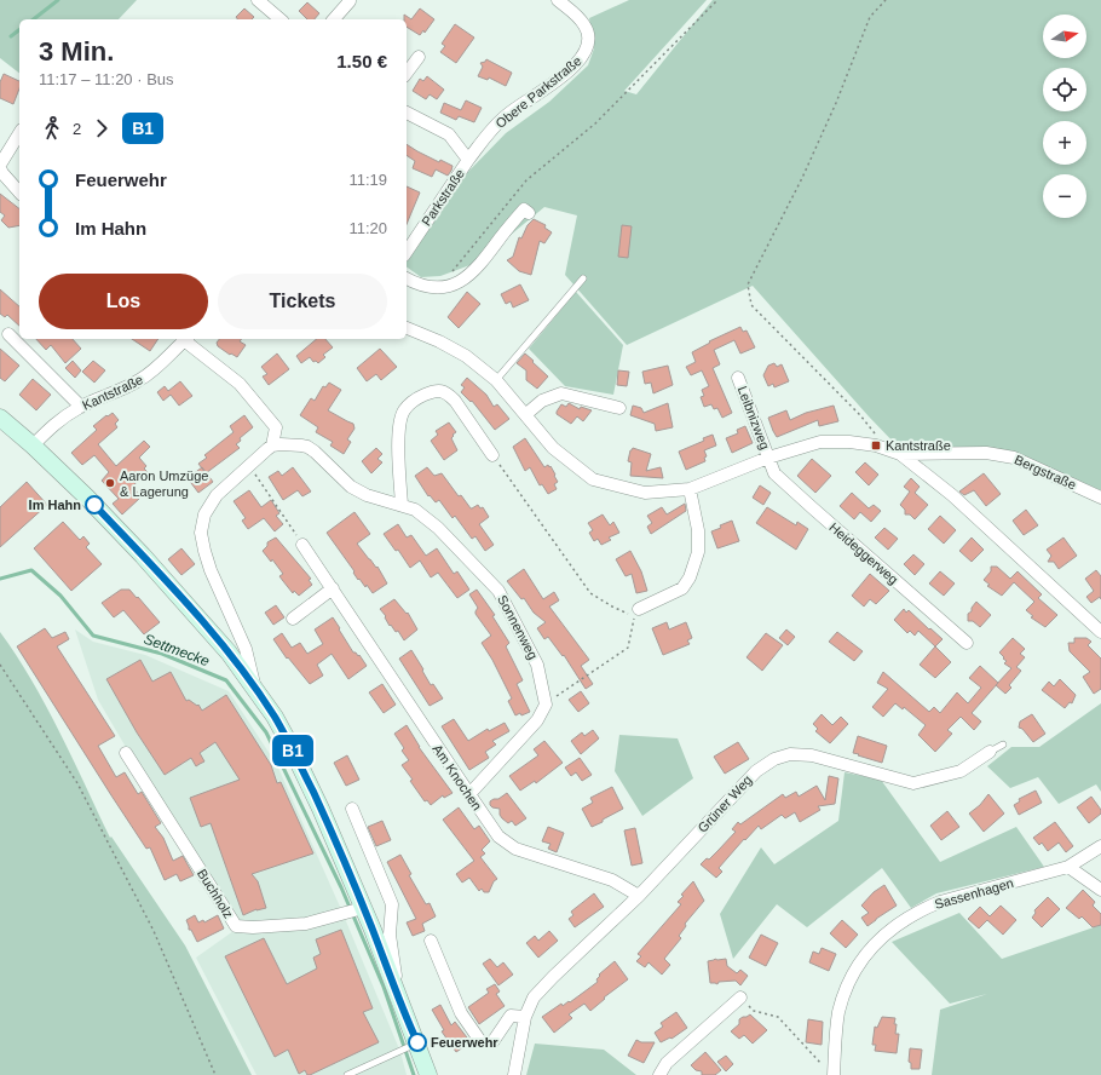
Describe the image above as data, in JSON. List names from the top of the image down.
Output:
{
  "streets": {
    "street": [
      "Obere Parkstraße",
      "Parkstraße",
      "Kantstraße",
      "Leibnizweg",
      "Bergstraße",
      "Heideggerweg",
      "Sonnenweg",
      "Am Knochen",
      "Grüner Weg",
      "Buchholz",
      "Sassenhagen"
    ]
  },
  "crossings": [
    ["Obere Parkstraße", "Parkstraße"],
    ["Leibnizweg", "Heideggerweg"],
    ["Am Knochen", "Grüner Weg"]
  ],
  "water": ["Settmecke"],
  "places": {
    "transit": ["Kantstraße"],
    "other": ["Aaron Umzüge & Lagerung", "Im Hahn", "Feuerwehr"]
  },
  "lines": ["bus line B1"],
  "north": "right",
  "page": {
    "on_map": "B1",
    "map_buttons": ["+", "−"],
    "heading": ["3 Min.", "11:17 – 11:20 · Bus", "1.50 €"],
    "legs": ["2", "B1"],
    "list": [
      {
        "name": "Feuerwehr",
        "value": "11:19"
      },
      {
        "name": "Im Hahn",
        "value": "11:20"
      }
    ],
    "buttons": ["Los", "Tickets"]
  }
}
